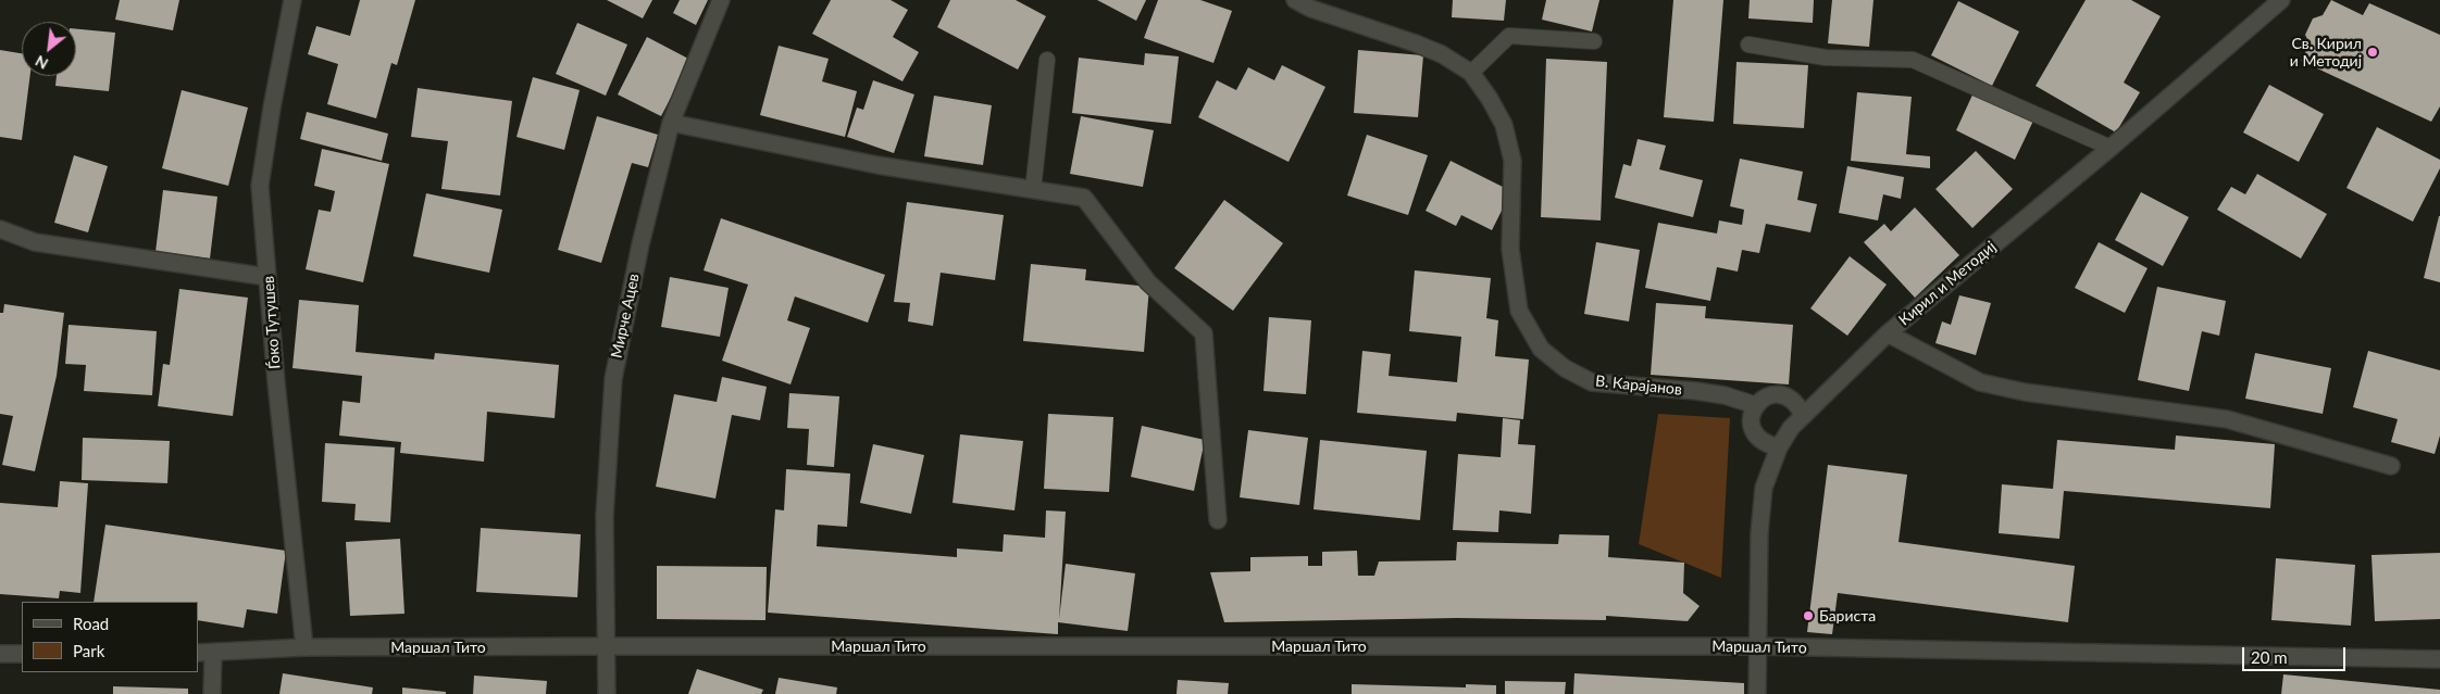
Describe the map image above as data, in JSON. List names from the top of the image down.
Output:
{
  "streets": {
    "street": [
      "Кирил и Методиј",
      "Мирче Ацев",
      "Ѓоко Тутушев",
      "В. Карајанов",
      "Маршал Тито"
    ]
  },
  "crossings": [
    ["Кирил и Методиј", "В. Карајанов"],
    ["Кирил и Методиј", "Маршал Тито"],
    ["Мирче Ацев", "Маршал Тито"],
    ["Ѓоко Тутушев", "Маршал Тито"]
  ],
  "places": ["Св. Кирил и Методиј", "Бариста"],
  "legend": ["Road", "Park"],
  "scale_bar": "20 m",
  "north": "bottom left"
}
